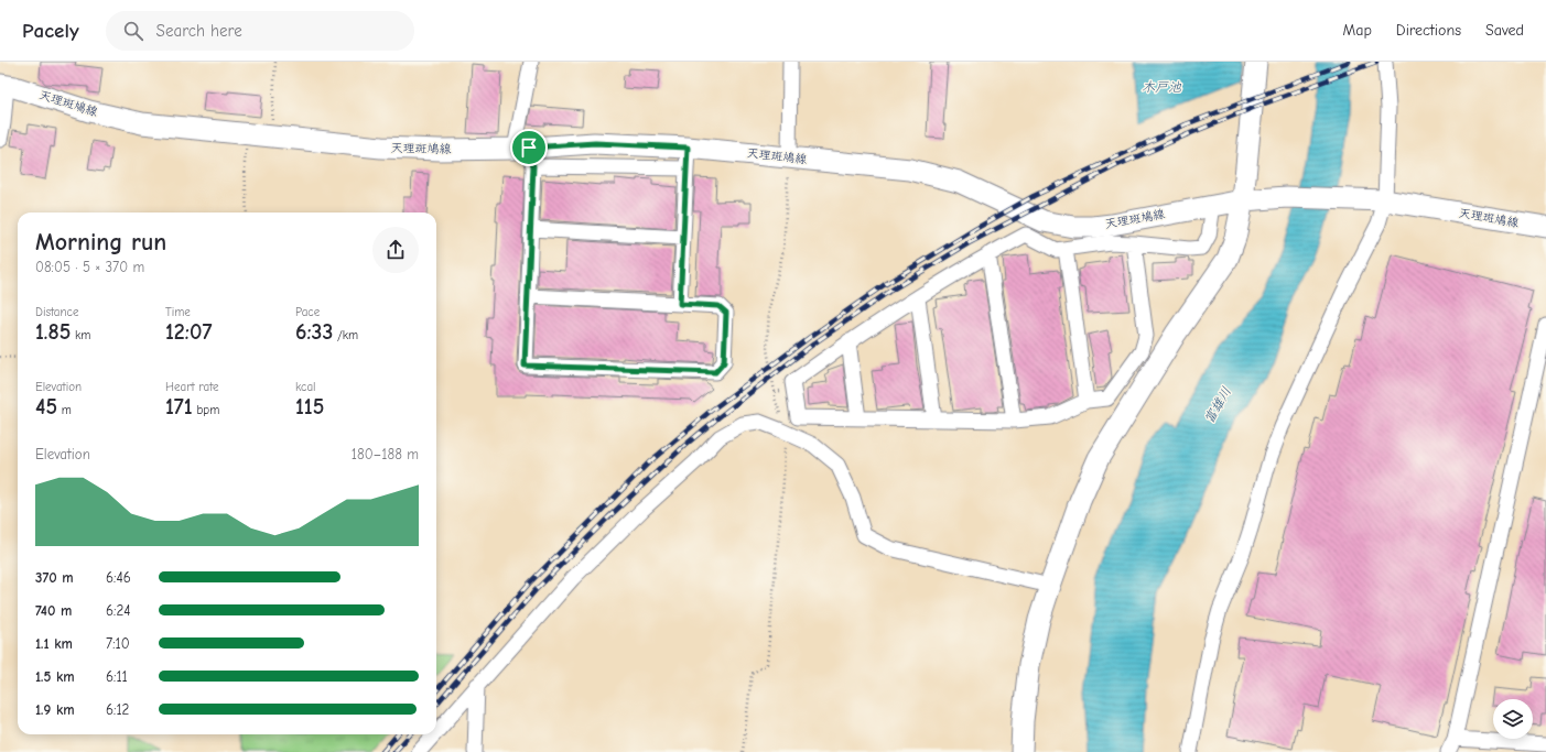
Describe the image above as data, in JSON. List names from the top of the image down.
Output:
{
  "streets": {
    "main road": ["天理斑鳩線"]
  },
  "water": ["木戸池", "富雄川"],
  "page": {
    "header": "Pacely",
    "search": "Search here",
    "nav": ["Map", "Directions", "Saved"],
    "heading": ["Morning run", "08:05 · 5 × 370 m"],
    "stats": [
      ["Distance", "1.85 km"],
      ["Time", "12:07"],
      ["Pace", "6:33 /km"],
      ["Elevation", "45 m"],
      ["Heart rate", "171 bpm"],
      ["kcal", "115"]
    ],
    "chart": ["Elevation", "180–188 m"],
    "list": [
      {
        "name": "370 m",
        "note": "6:46"
      },
      {
        "name": "740 m",
        "note": "6:24"
      },
      {
        "name": "1.1 km",
        "note": "7:10"
      },
      {
        "name": "1.5 km",
        "note": "6:11"
      },
      {
        "name": "1.9 km",
        "note": "6:12"
      }
    ]
  }
}
